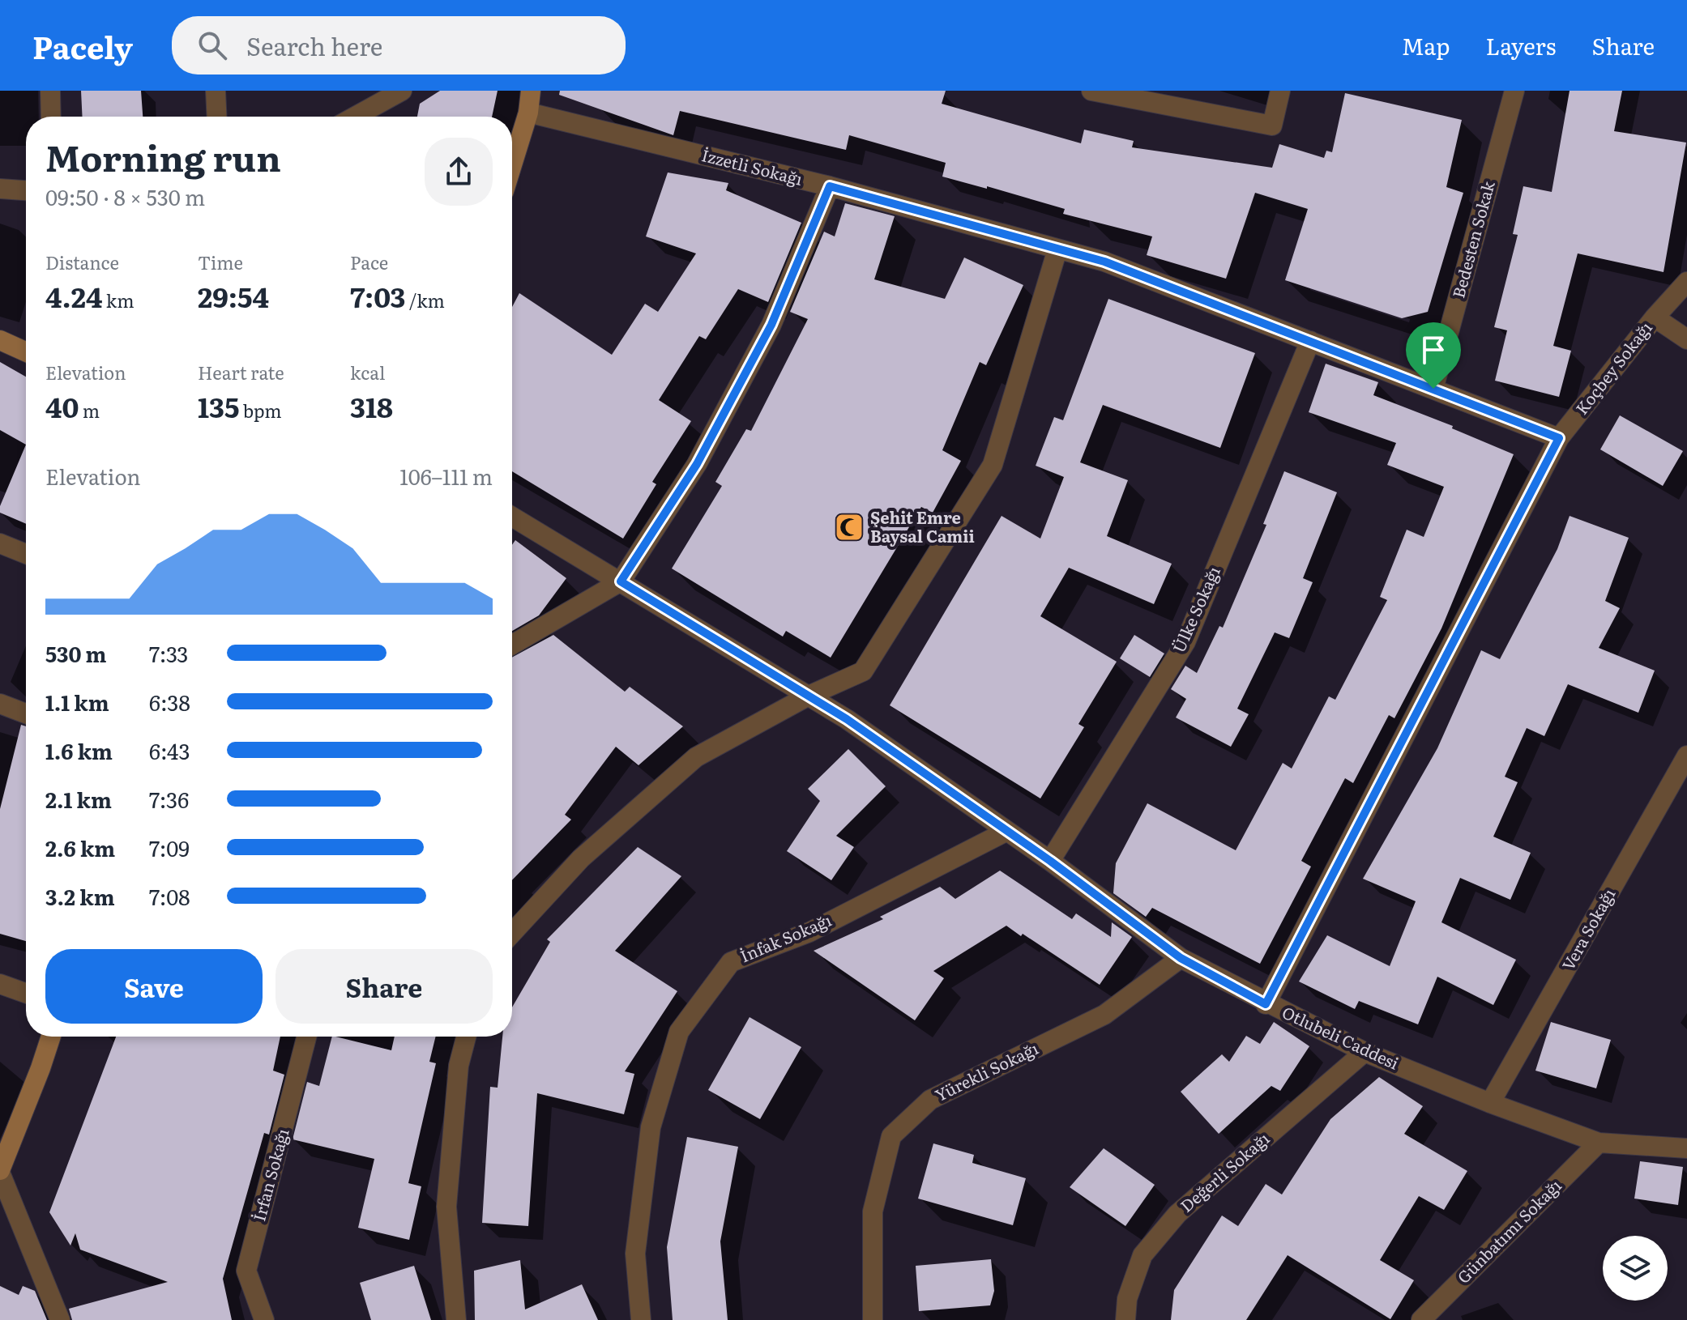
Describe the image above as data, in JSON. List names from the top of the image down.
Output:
{
  "streets": {
    "street": [
      "İzzetli Sokağı",
      "Bedesten Sokak",
      "Koçbey Sokağı",
      "Ülke Sokağı",
      "Vera Sokağı",
      "İnfak Sokağı",
      "Otlubeli Caddesi",
      "Yürekli Sokağı",
      "Değerli Sokağı",
      "İrfan Sokağı",
      "Günbatımı Sokağı"
    ]
  },
  "crossings": [
    ["İzzetli Sokağı", "Bedesten Sokak"],
    ["İzzetli Sokağı", "Koçbey Sokağı"],
    ["İzzetli Sokağı", "Ülke Sokağı"],
    ["Koçbey Sokağı", "Otlubeli Caddesi"],
    ["Ülke Sokağı", "Otlubeli Caddesi"],
    ["Vera Sokağı", "Otlubeli Caddesi"],
    ["İnfak Sokağı", "Otlubeli Caddesi"],
    ["Otlubeli Caddesi", "Yürekli Sokağı"],
    ["Otlubeli Caddesi", "Değerli Sokağı"],
    ["Otlubeli Caddesi", "Günbatımı Sokağı"]
  ],
  "places": {
    "mosque": ["Şehit Emre Baysal Camii"]
  },
  "page": {
    "header": "Pacely",
    "search": "Search here",
    "nav": ["Map", "Layers", "Share"],
    "heading": ["Morning run", "09:50 · 8 × 530 m"],
    "stats": [
      ["Distance", "4.24 km"],
      ["Time", "29:54"],
      ["Pace", "7:03 /km"],
      ["Elevation", "40 m"],
      ["Heart rate", "135 bpm"],
      ["kcal", "318"]
    ],
    "chart": ["Elevation", "106–111 m"],
    "list": [
      {
        "name": "530 m",
        "note": "7:33"
      },
      {
        "name": "1.1 km",
        "note": "6:38"
      },
      {
        "name": "1.6 km",
        "note": "6:43"
      },
      {
        "name": "2.1 km",
        "note": "7:36"
      },
      {
        "name": "2.6 km",
        "note": "7:09"
      },
      {
        "name": "3.2 km",
        "note": "7:08"
      }
    ],
    "buttons": ["Save", "Share"]
  }
}
